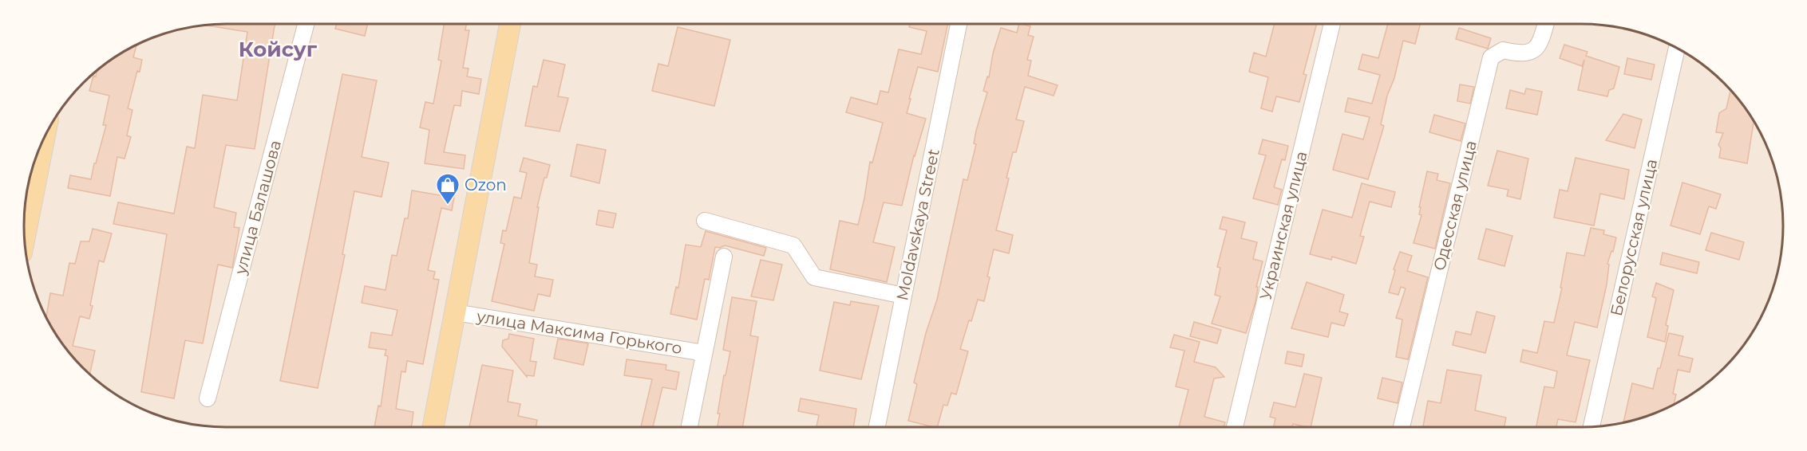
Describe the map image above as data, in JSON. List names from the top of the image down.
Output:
{
  "streets": {
    "main road": ["улица Максима Горького"],
    "street": [
      "Одесская улица",
      "улица Балашова",
      "Moldavskaya Street",
      "Украинская улица",
      "Белорусская улица"
    ]
  },
  "districts": ["Койсуг"],
  "places": {
    "shop": ["Ozon"]
  }
}
